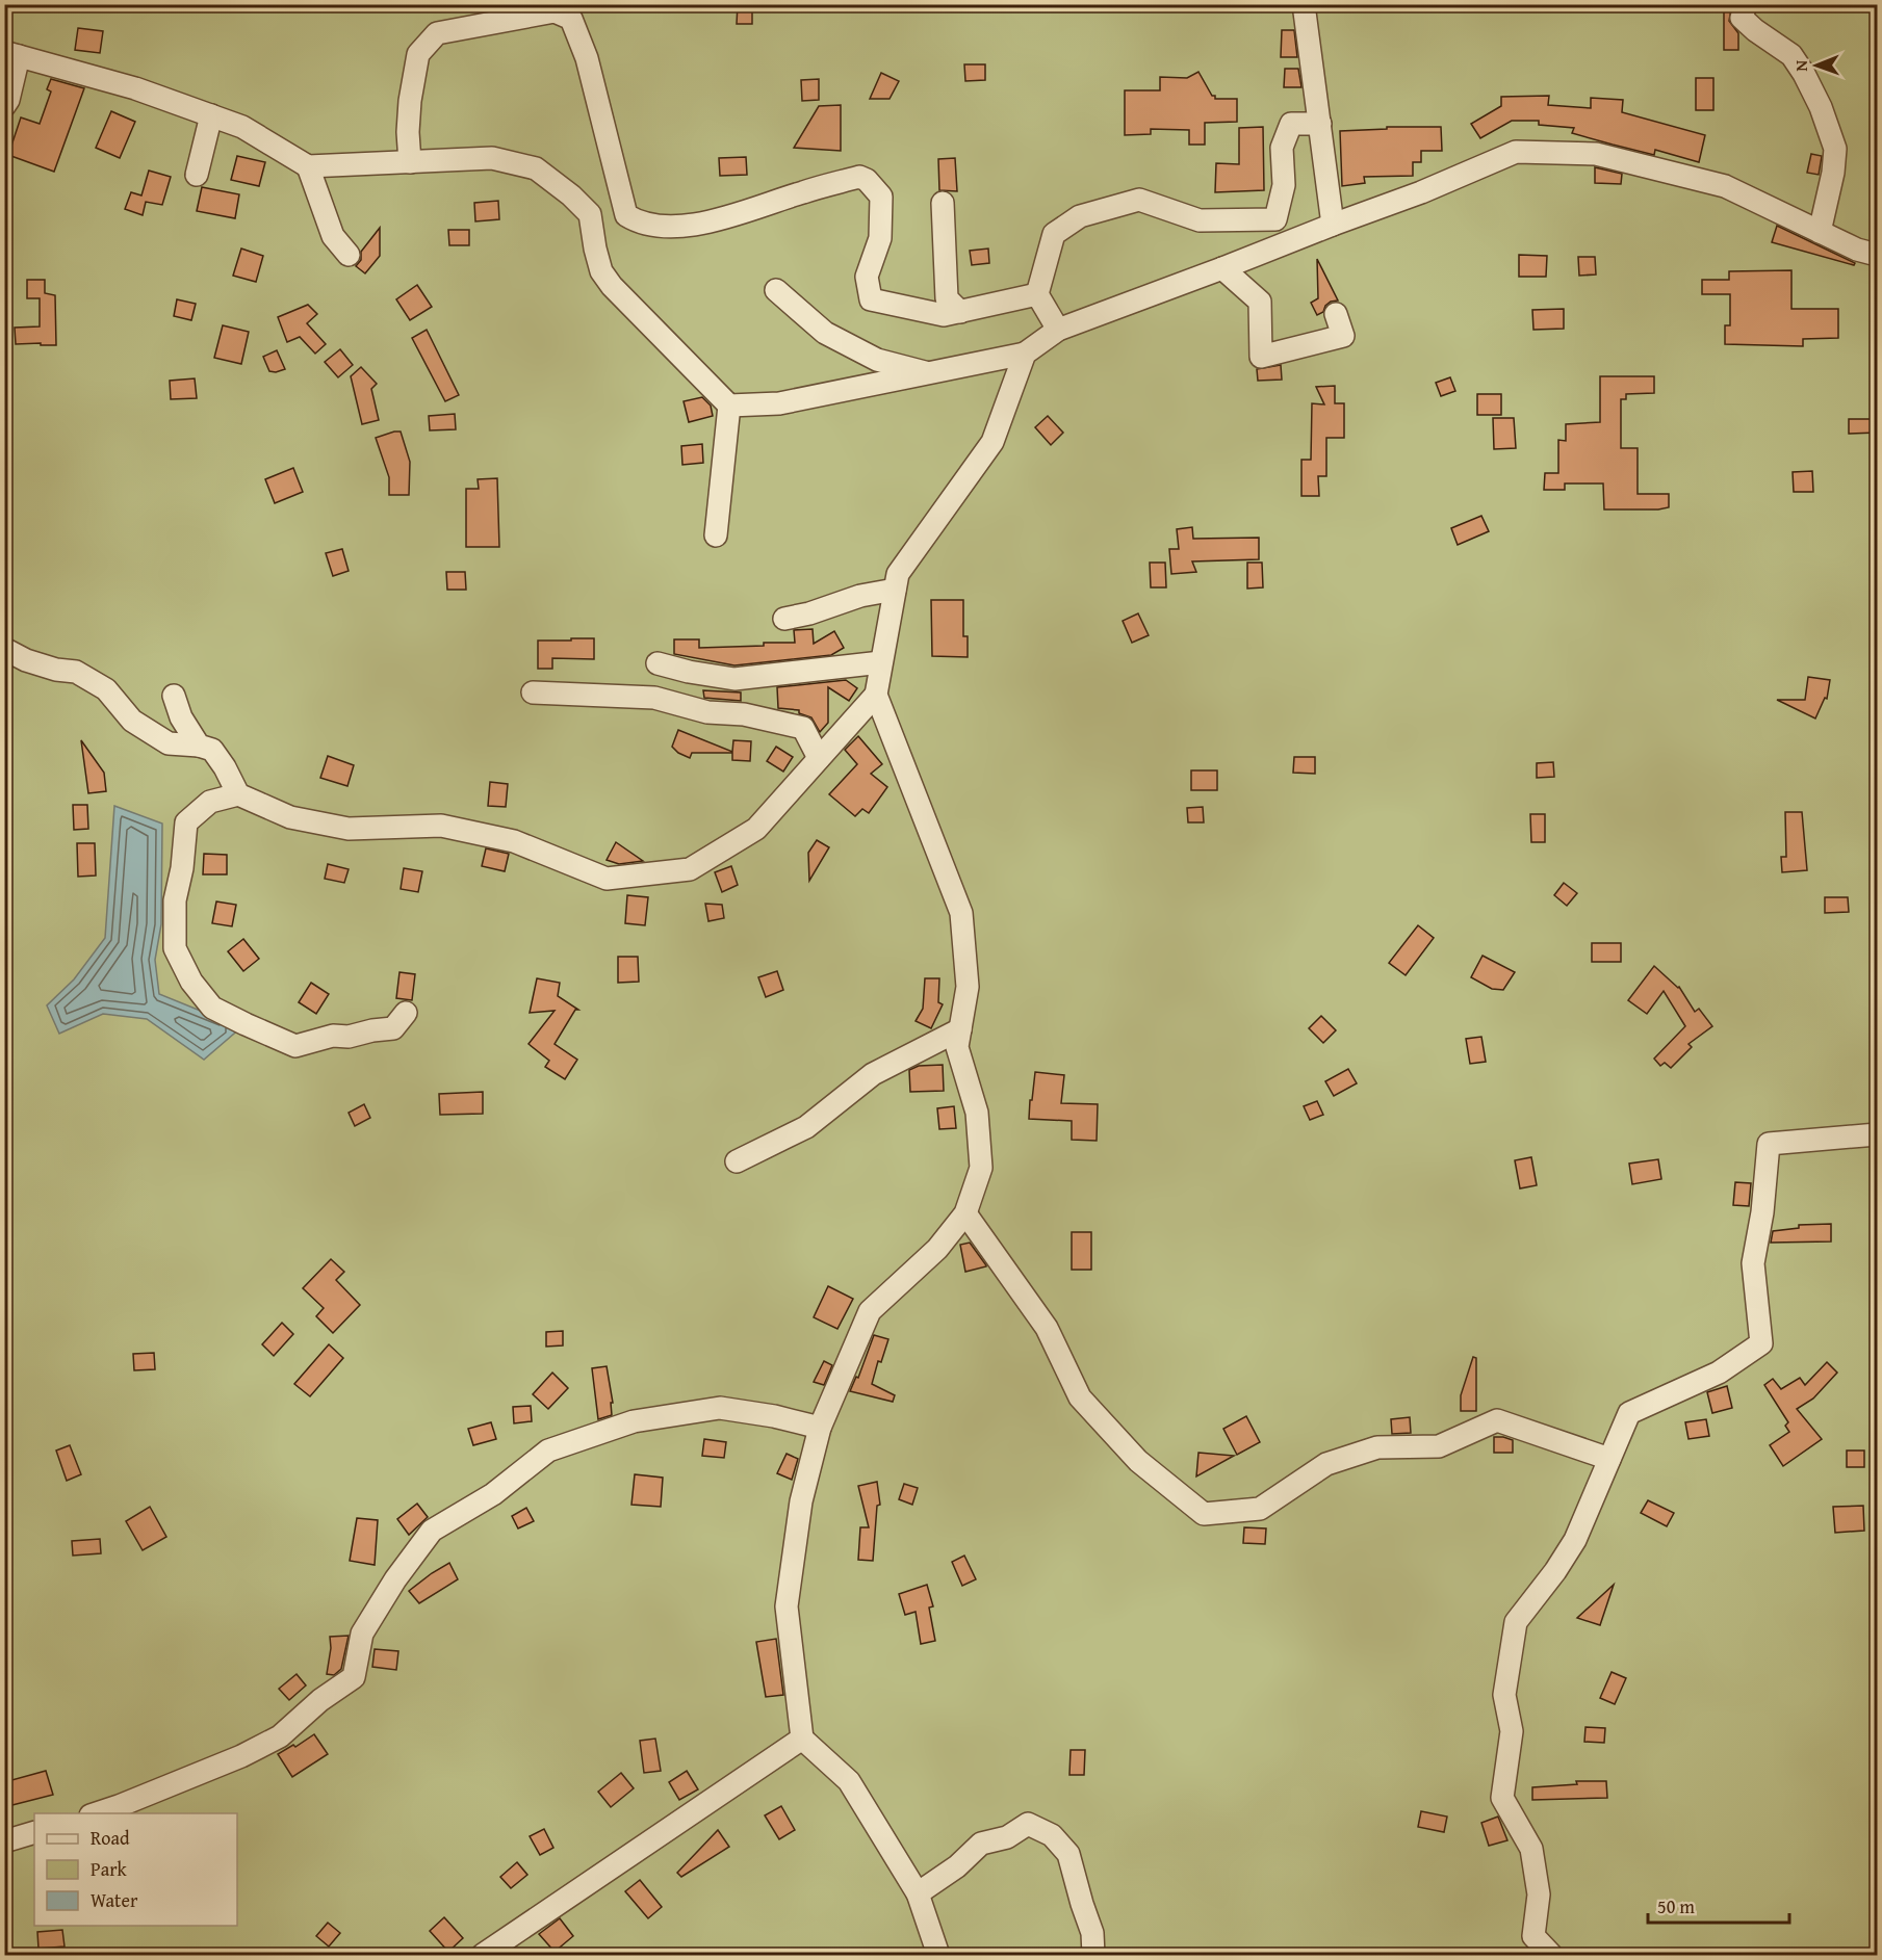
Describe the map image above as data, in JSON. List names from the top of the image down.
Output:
{
  "legend": ["Road", "Park", "Water"],
  "scale_bar": "50 m",
  "north": "left"
}
